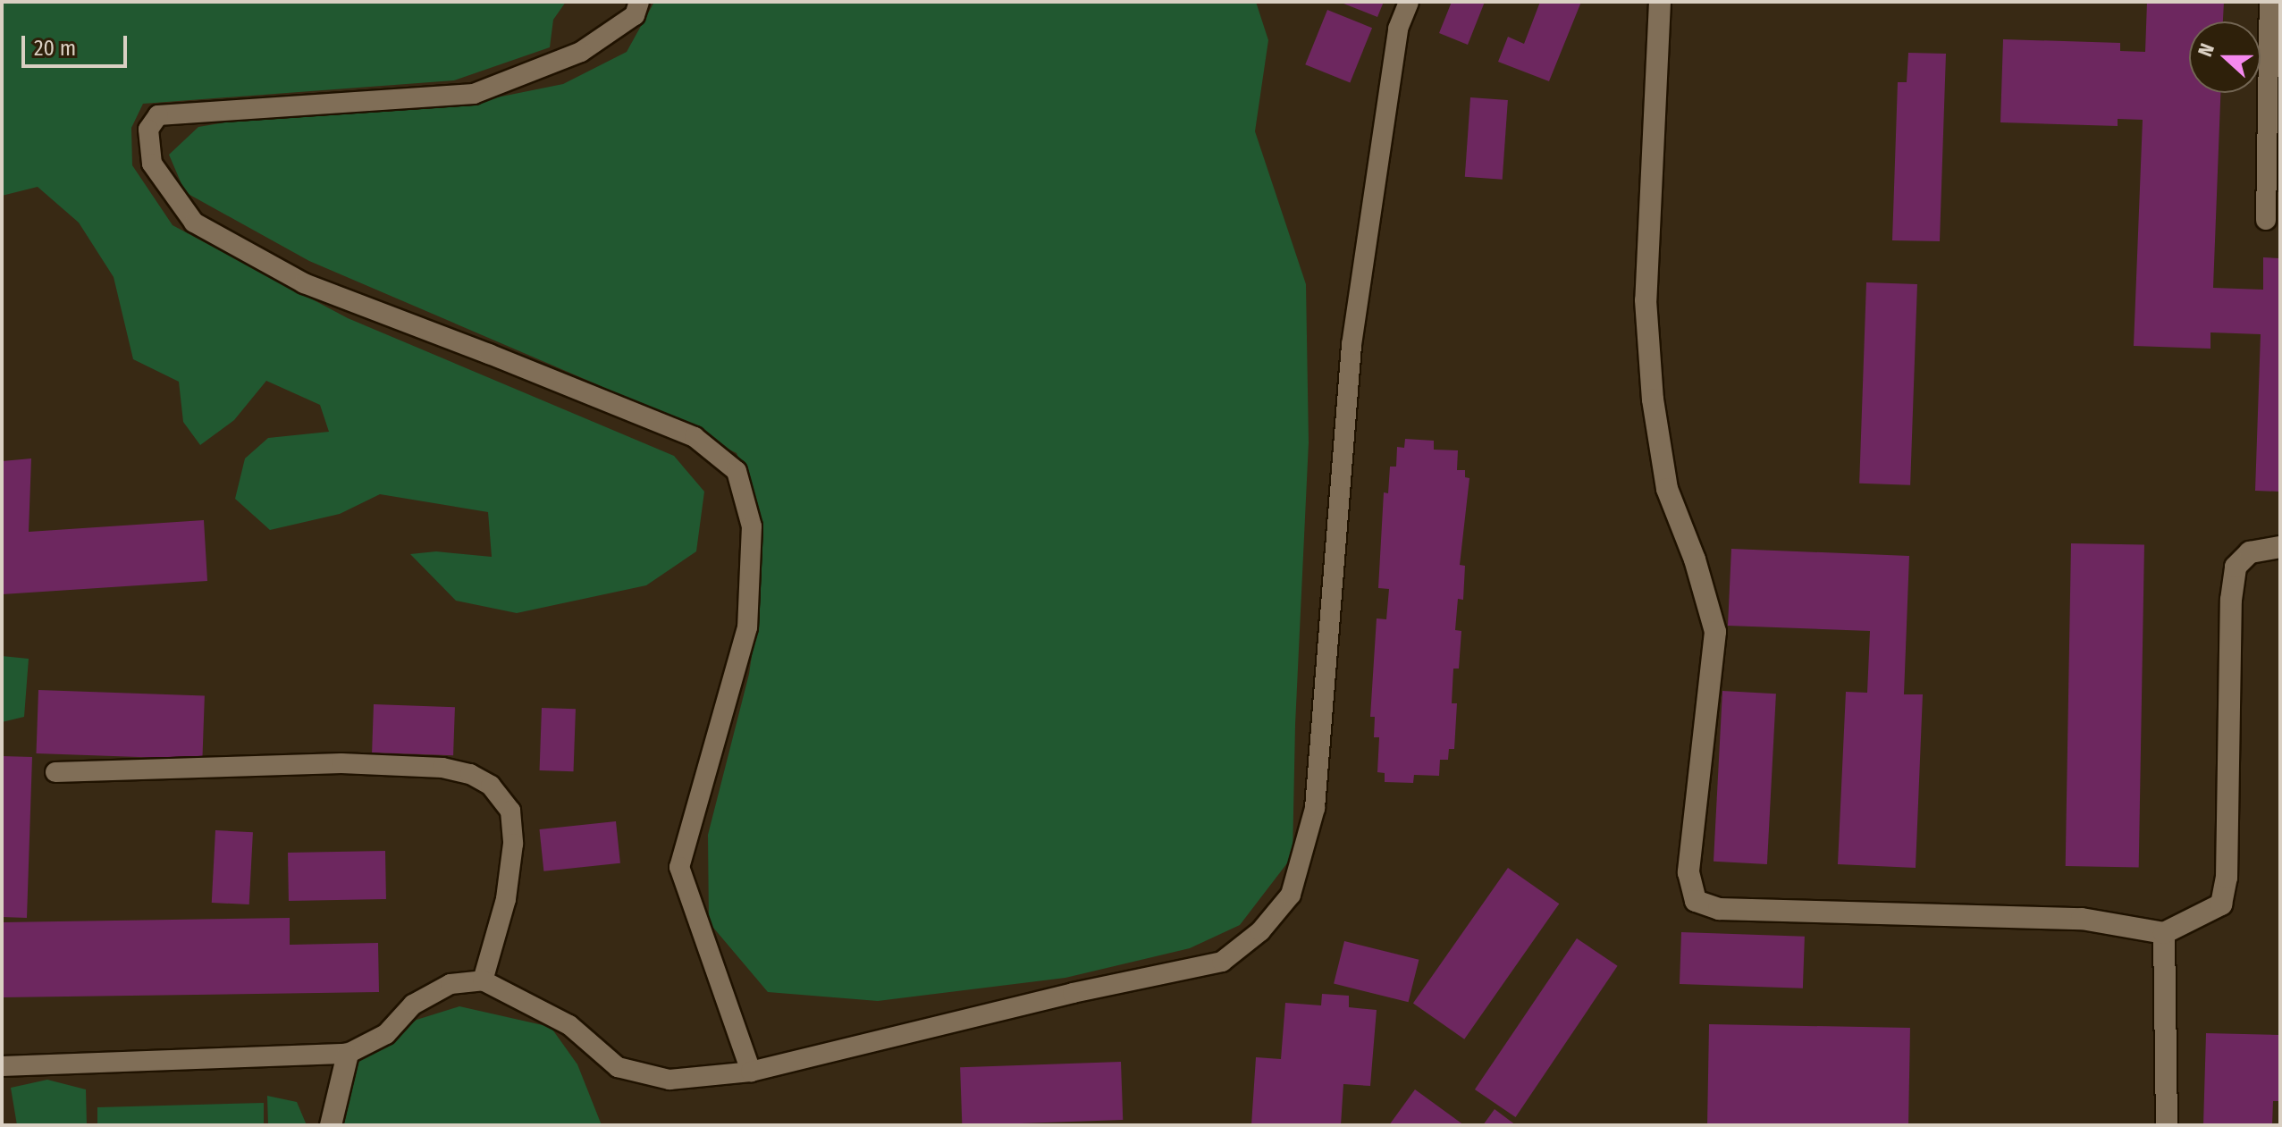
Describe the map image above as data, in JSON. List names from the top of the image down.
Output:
{
  "scale_bar": "20 m",
  "north": "left"
}
